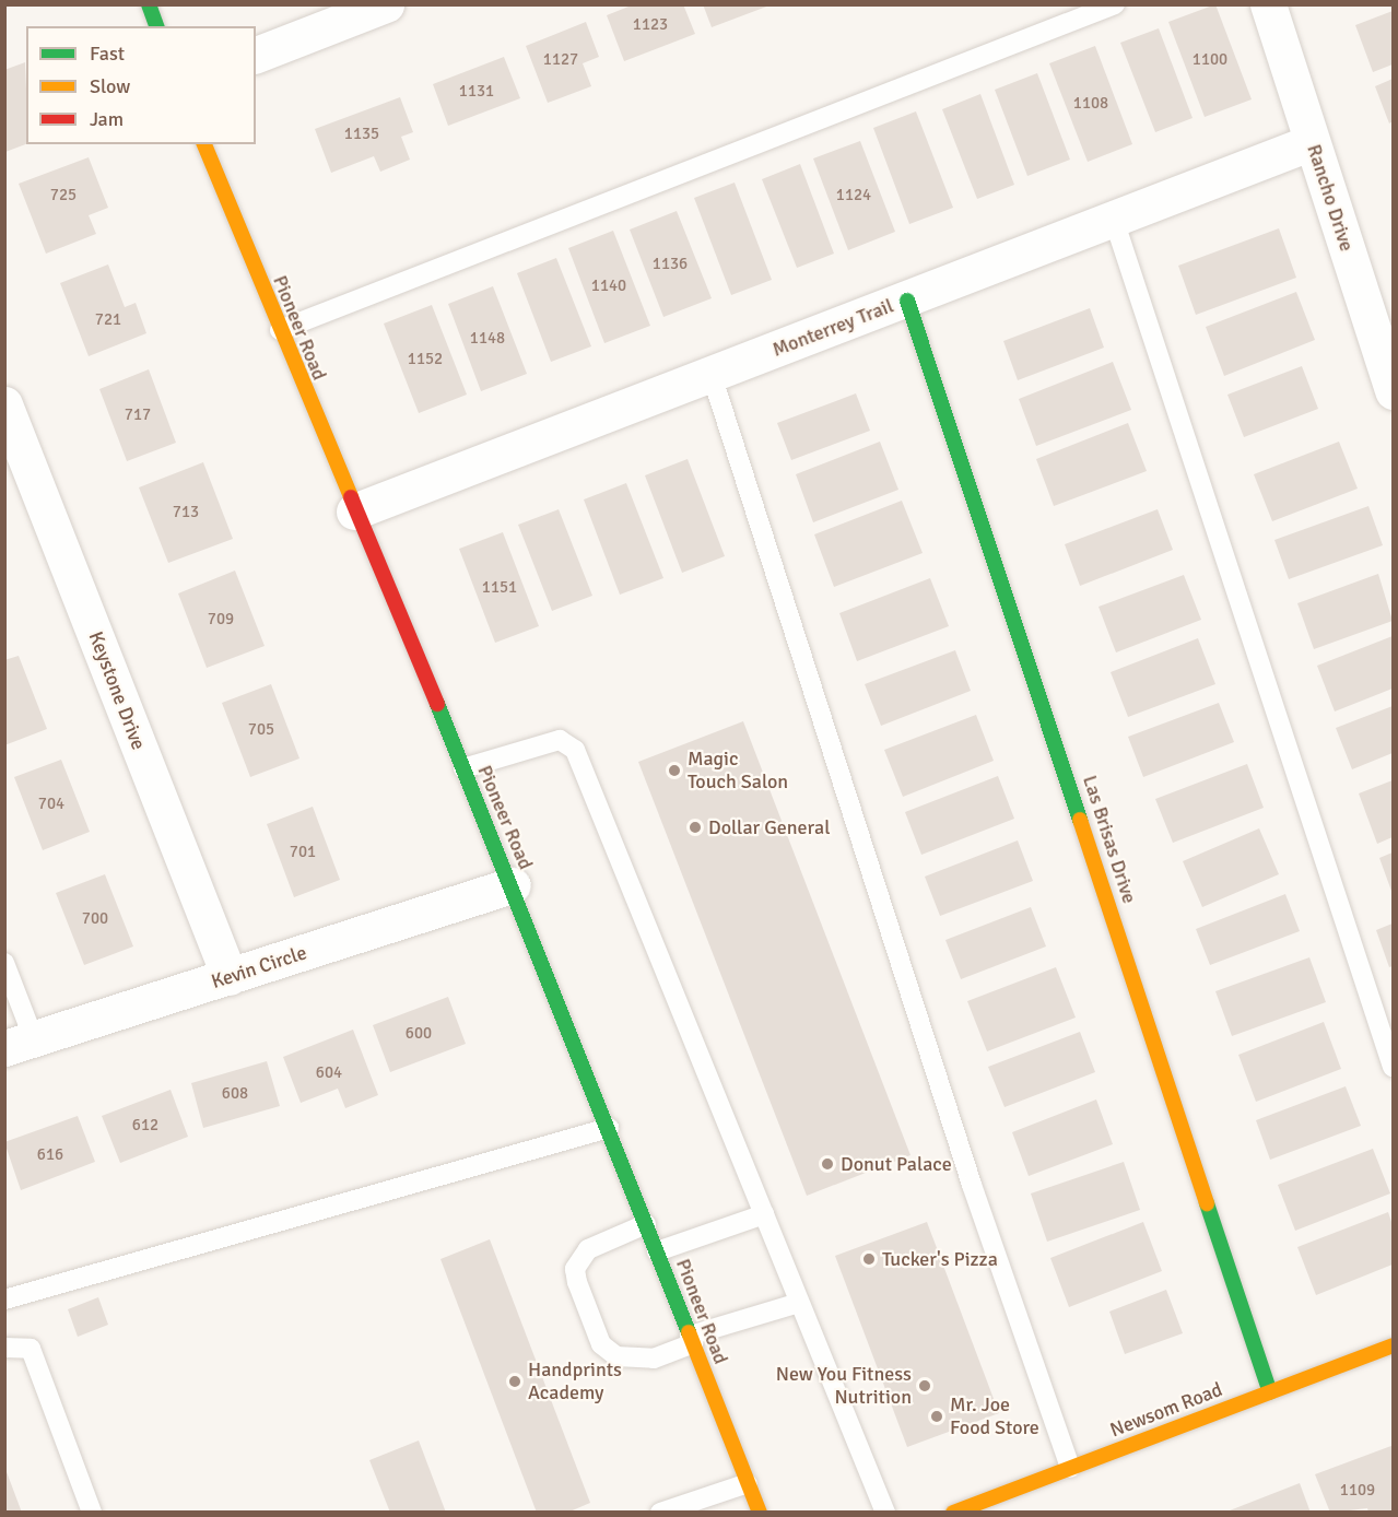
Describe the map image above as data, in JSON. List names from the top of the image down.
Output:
{
  "streets": {
    "street": [
      "Rancho Drive",
      "Pioneer Road",
      "Monterrey Trail",
      "Keystone Drive",
      "Las Brisas Drive",
      "Kevin Circle",
      "Newsom Road"
    ]
  },
  "crossings": [
    ["Rancho Drive", "Monterrey Trail"],
    ["Pioneer Road", "Monterrey Trail"],
    ["Pioneer Road", "Kevin Circle"],
    ["Monterrey Trail", "Las Brisas Drive"],
    ["Keystone Drive", "Kevin Circle"],
    ["Las Brisas Drive", "Newsom Road"]
  ],
  "places": [
    "Magic Touch Salon",
    "Dollar General",
    "Donut Palace",
    "Tucker's Pizza",
    "Handprints Academy",
    "New You Fitness Nutrition",
    "Mr. Joe Food Store"
  ],
  "house_numbers": [
    "1123",
    "1127",
    "1100",
    "1131",
    "1108",
    "1135",
    "725",
    "1124",
    "1136",
    "1140",
    "721",
    "1148",
    "1152",
    "717",
    "713",
    "1151",
    "709",
    "705",
    "704",
    "701",
    "700",
    "600",
    "604",
    "608",
    "612",
    "616",
    "1109"
  ],
  "legend": ["Fast", "Slow", "Jam"]
}
